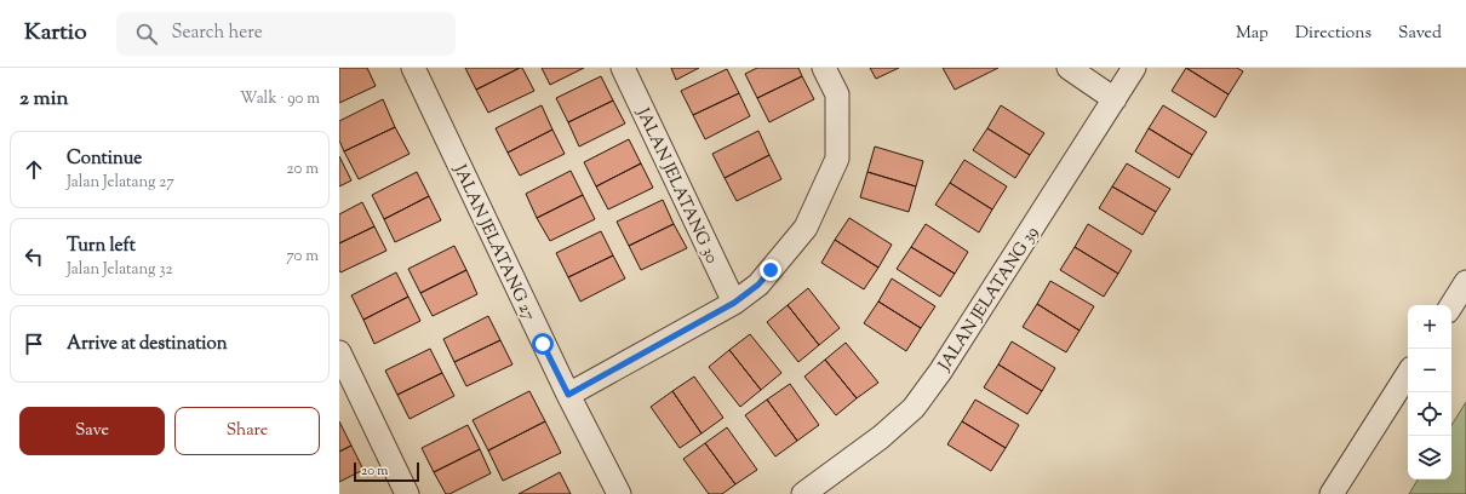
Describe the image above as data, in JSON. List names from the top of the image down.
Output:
{
  "streets": {
    "street": ["JALAN JELATANG 30", "JALAN JELATANG 27", "JALAN JELATANG 39"]
  },
  "scale_bar": "20 m",
  "page": {
    "header": "Kartio",
    "search": "Search here",
    "nav": ["Map", "Directions", "Saved"],
    "heading": ["2 min", "Walk · 90 m"],
    "list": [
      ["Continue", "Jalan Jelatang 27", "20 m"],
      ["Turn left", "Jalan Jelatang 32", "70 m"],
      "Arrive at destination"
    ],
    "map_buttons": ["+", "−"],
    "buttons": ["Save", "Share"],
    "scale": "20 m"
  }
}
